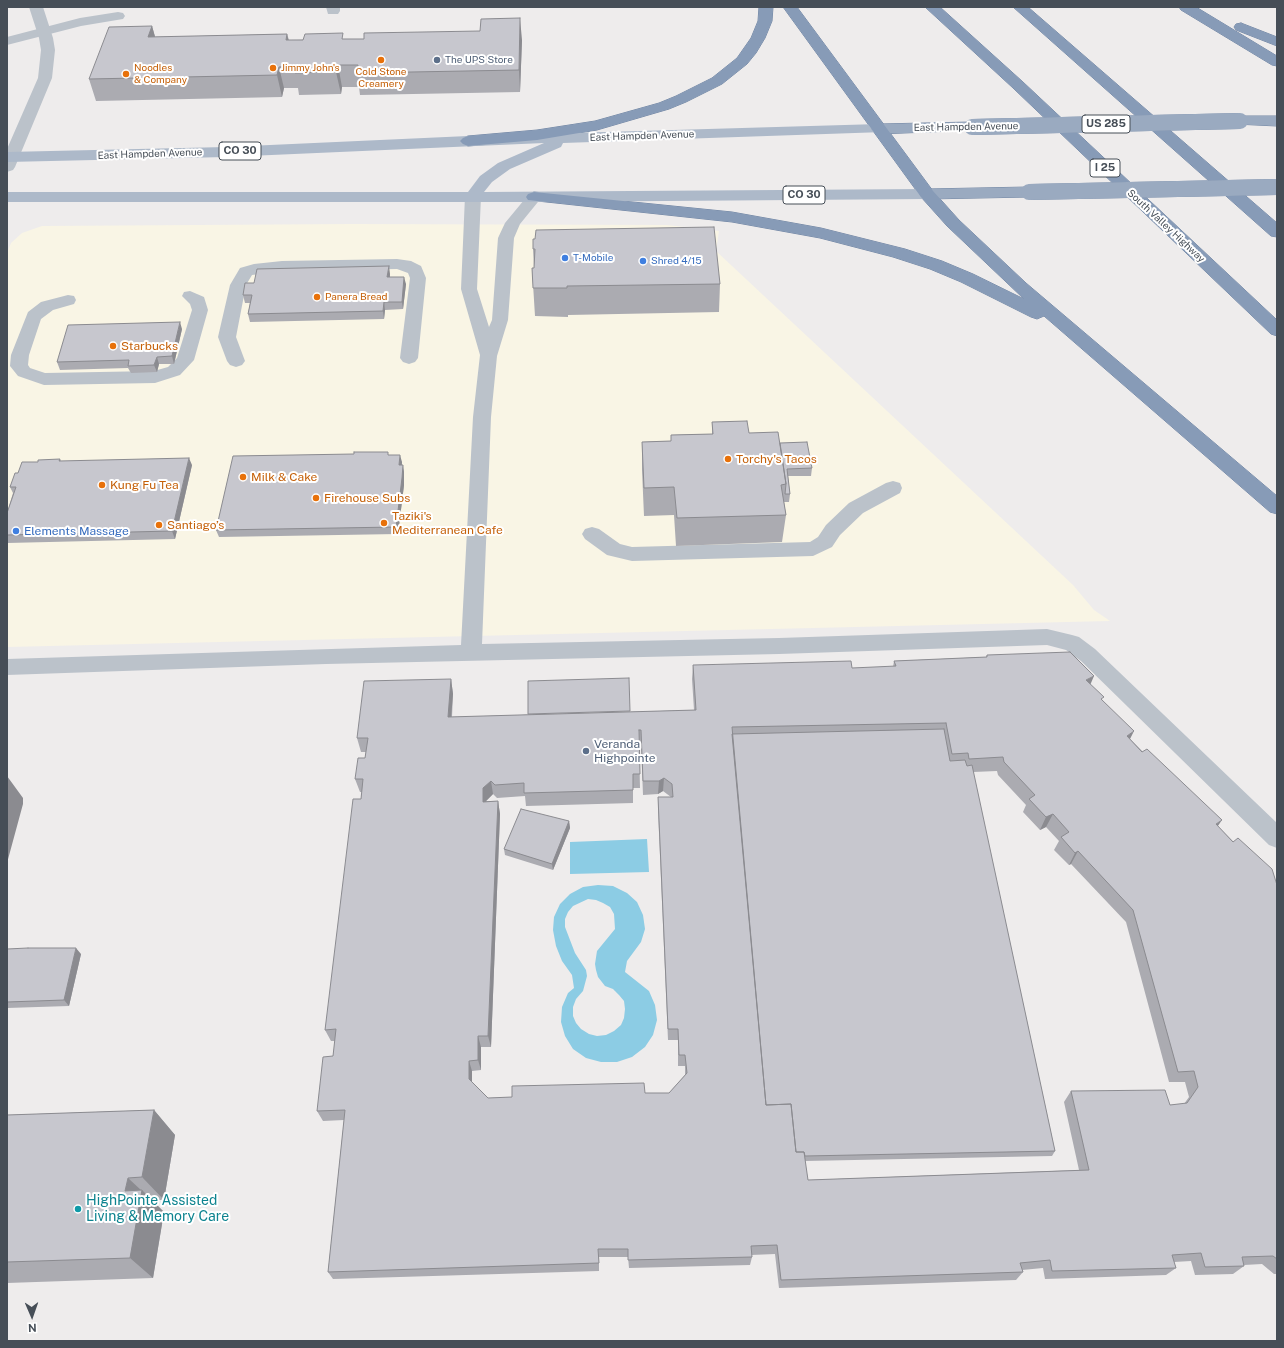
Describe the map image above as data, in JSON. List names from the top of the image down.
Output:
{
  "streets": {
    "highway": [
      "US 285",
      "East Hampden Avenue",
      "I 25",
      "South Valley Highway"
    ],
    "main road": ["CO 30"]
  },
  "places": [
    "Cold Stone Creamery",
    "The UPS Store",
    "Jimmy John's",
    "Noodles & Company",
    "T-Mobile",
    "Shred 4/15",
    "Panera Bread",
    "Starbucks",
    "Torchy's Tacos",
    "Milk & Cake",
    "Kung Fu Tea",
    "Firehouse Subs",
    "Taziki's Mediterranean Cafe",
    "Santiago’s",
    "Elements Massage",
    "Veranda Highpointe",
    "HighPointe Assisted Living & Memory Care"
  ],
  "north": "bottom"
}
